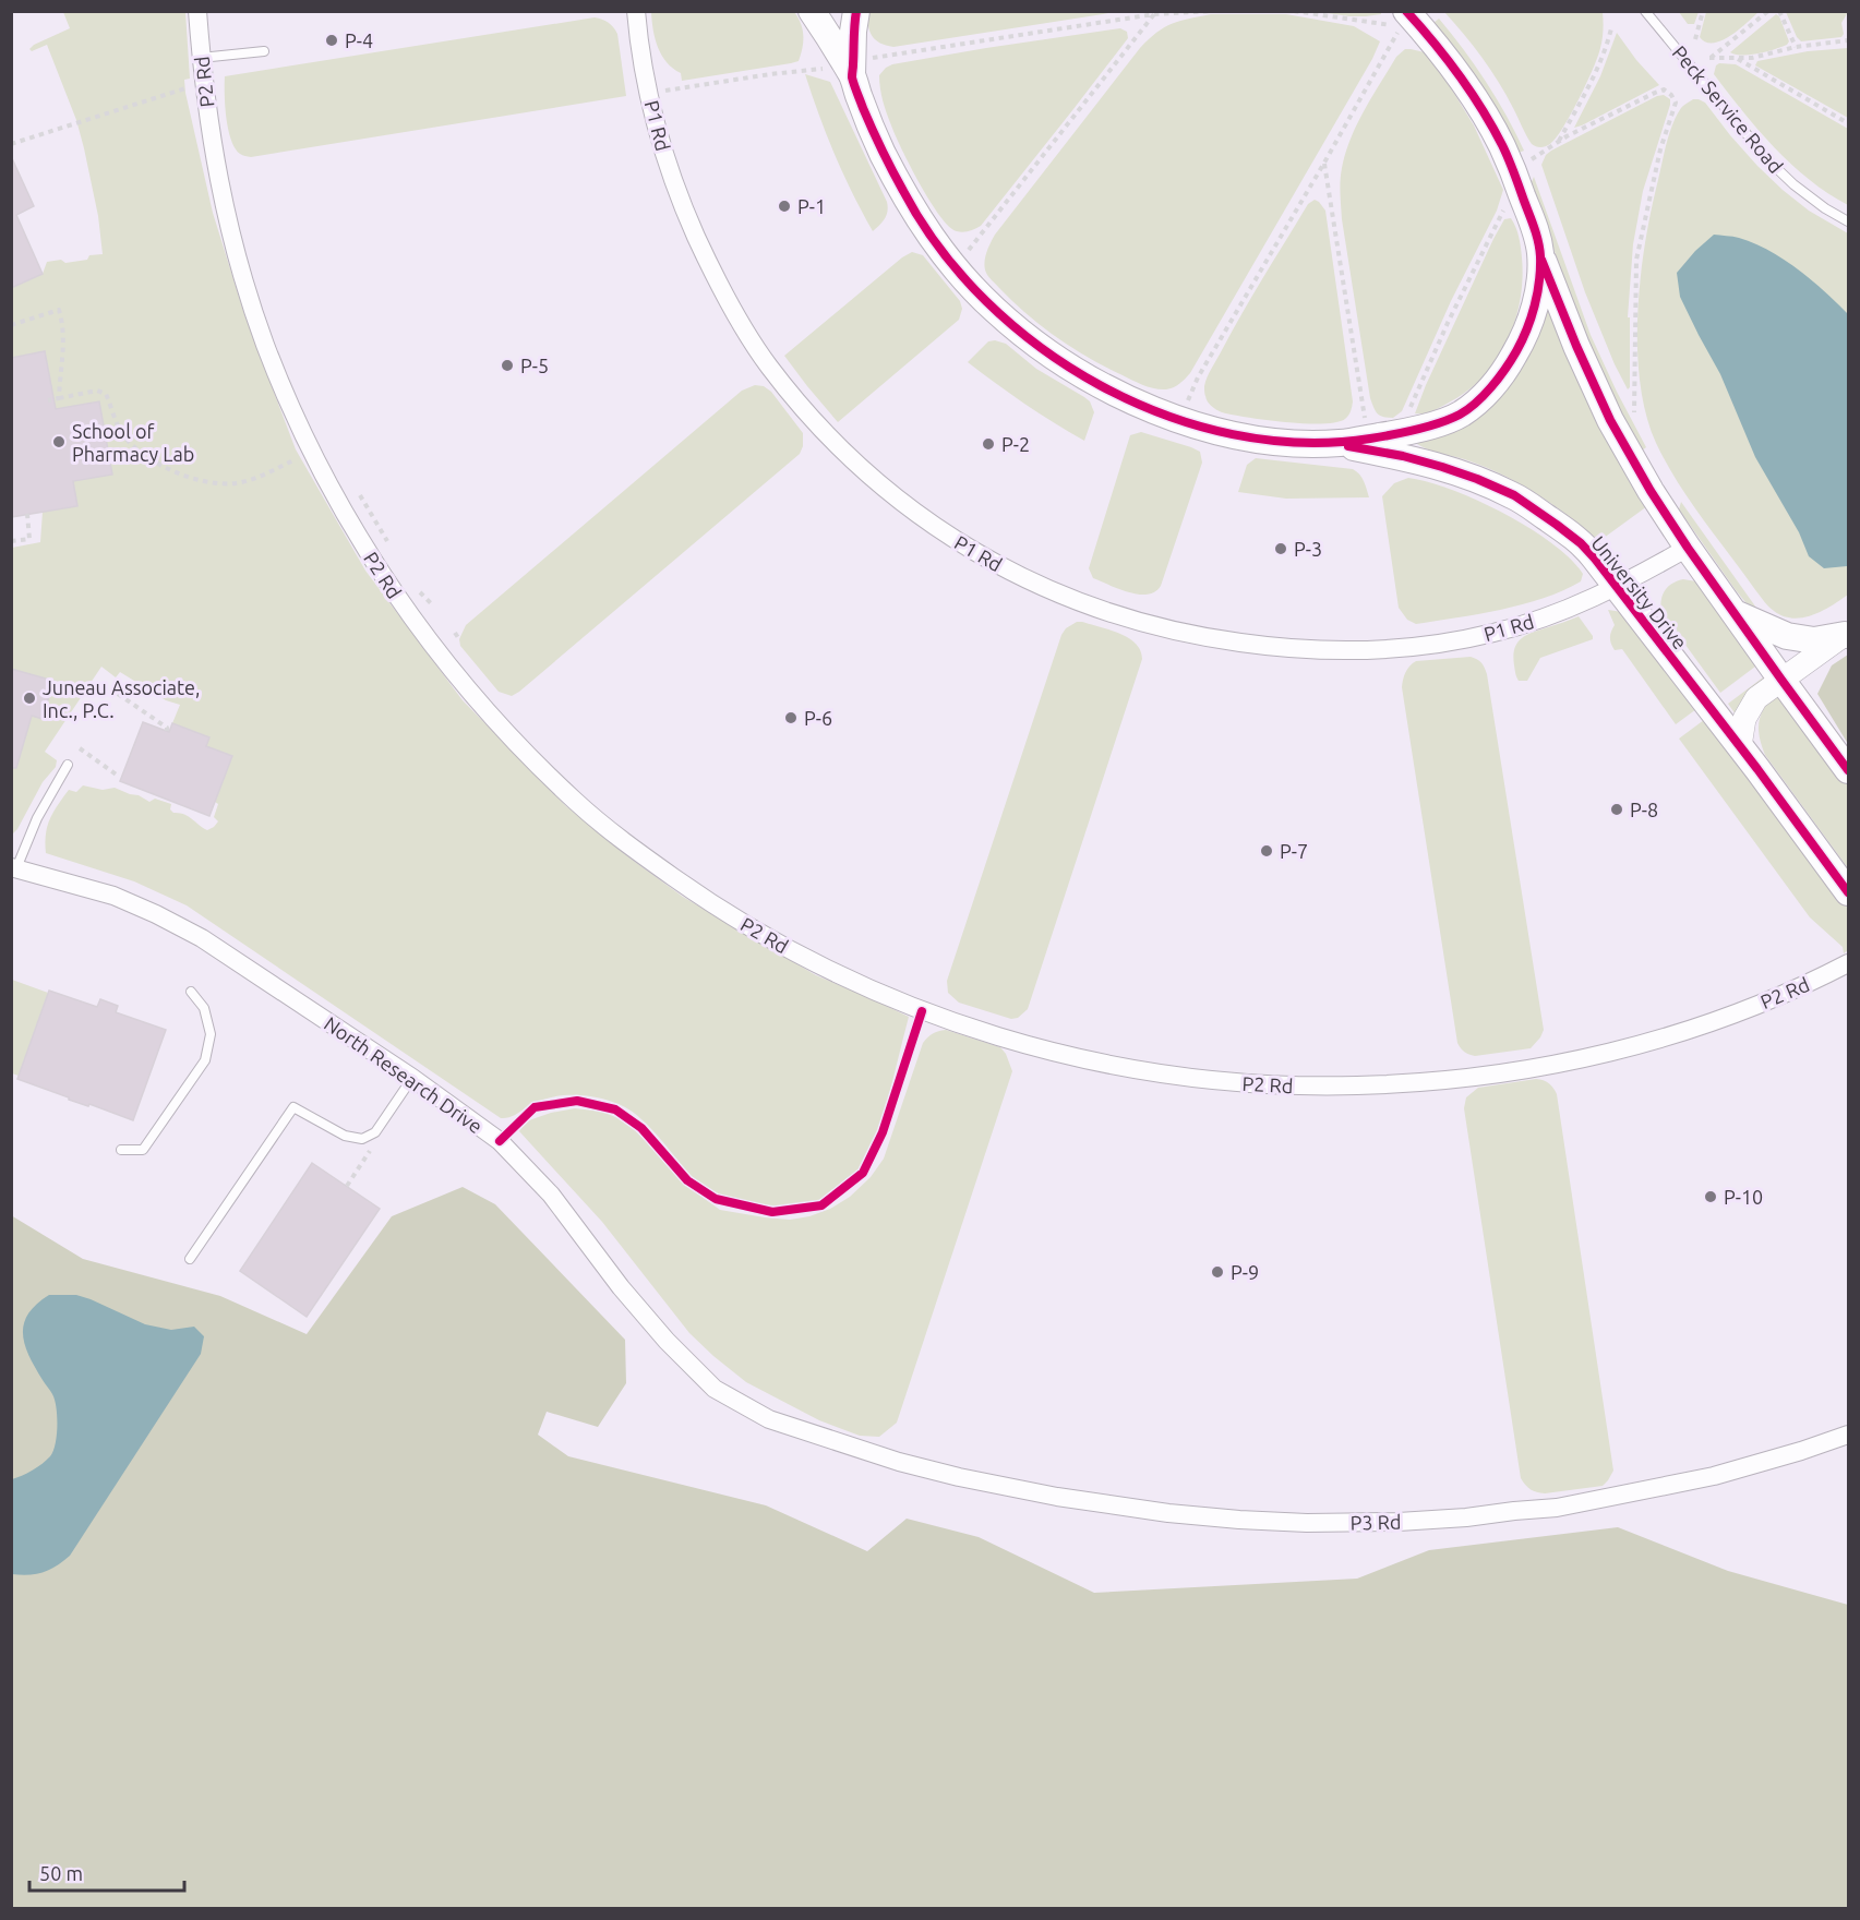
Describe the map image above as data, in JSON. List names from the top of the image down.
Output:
{
  "streets": {
    "main road": ["University Drive"],
    "street": [
      "P2 Rd",
      "P1 Rd",
      "North Research Drive",
      "P3 Rd"
    ],
    "lane": ["Peck Service Road"]
  },
  "crossings": [
    ["P1 Rd", "University Drive"],
    ["North Research Drive", "P3 Rd"]
  ],
  "places": [
    "P-4",
    "P-1",
    "P-5",
    "School of Pharmacy Lab",
    "P-2",
    "P-3",
    "Juneau Associate, Inc., P.C.",
    "P-6",
    "P-8",
    "P-7",
    "P-10",
    "P-9"
  ],
  "scale_bar": "50 m"
}
